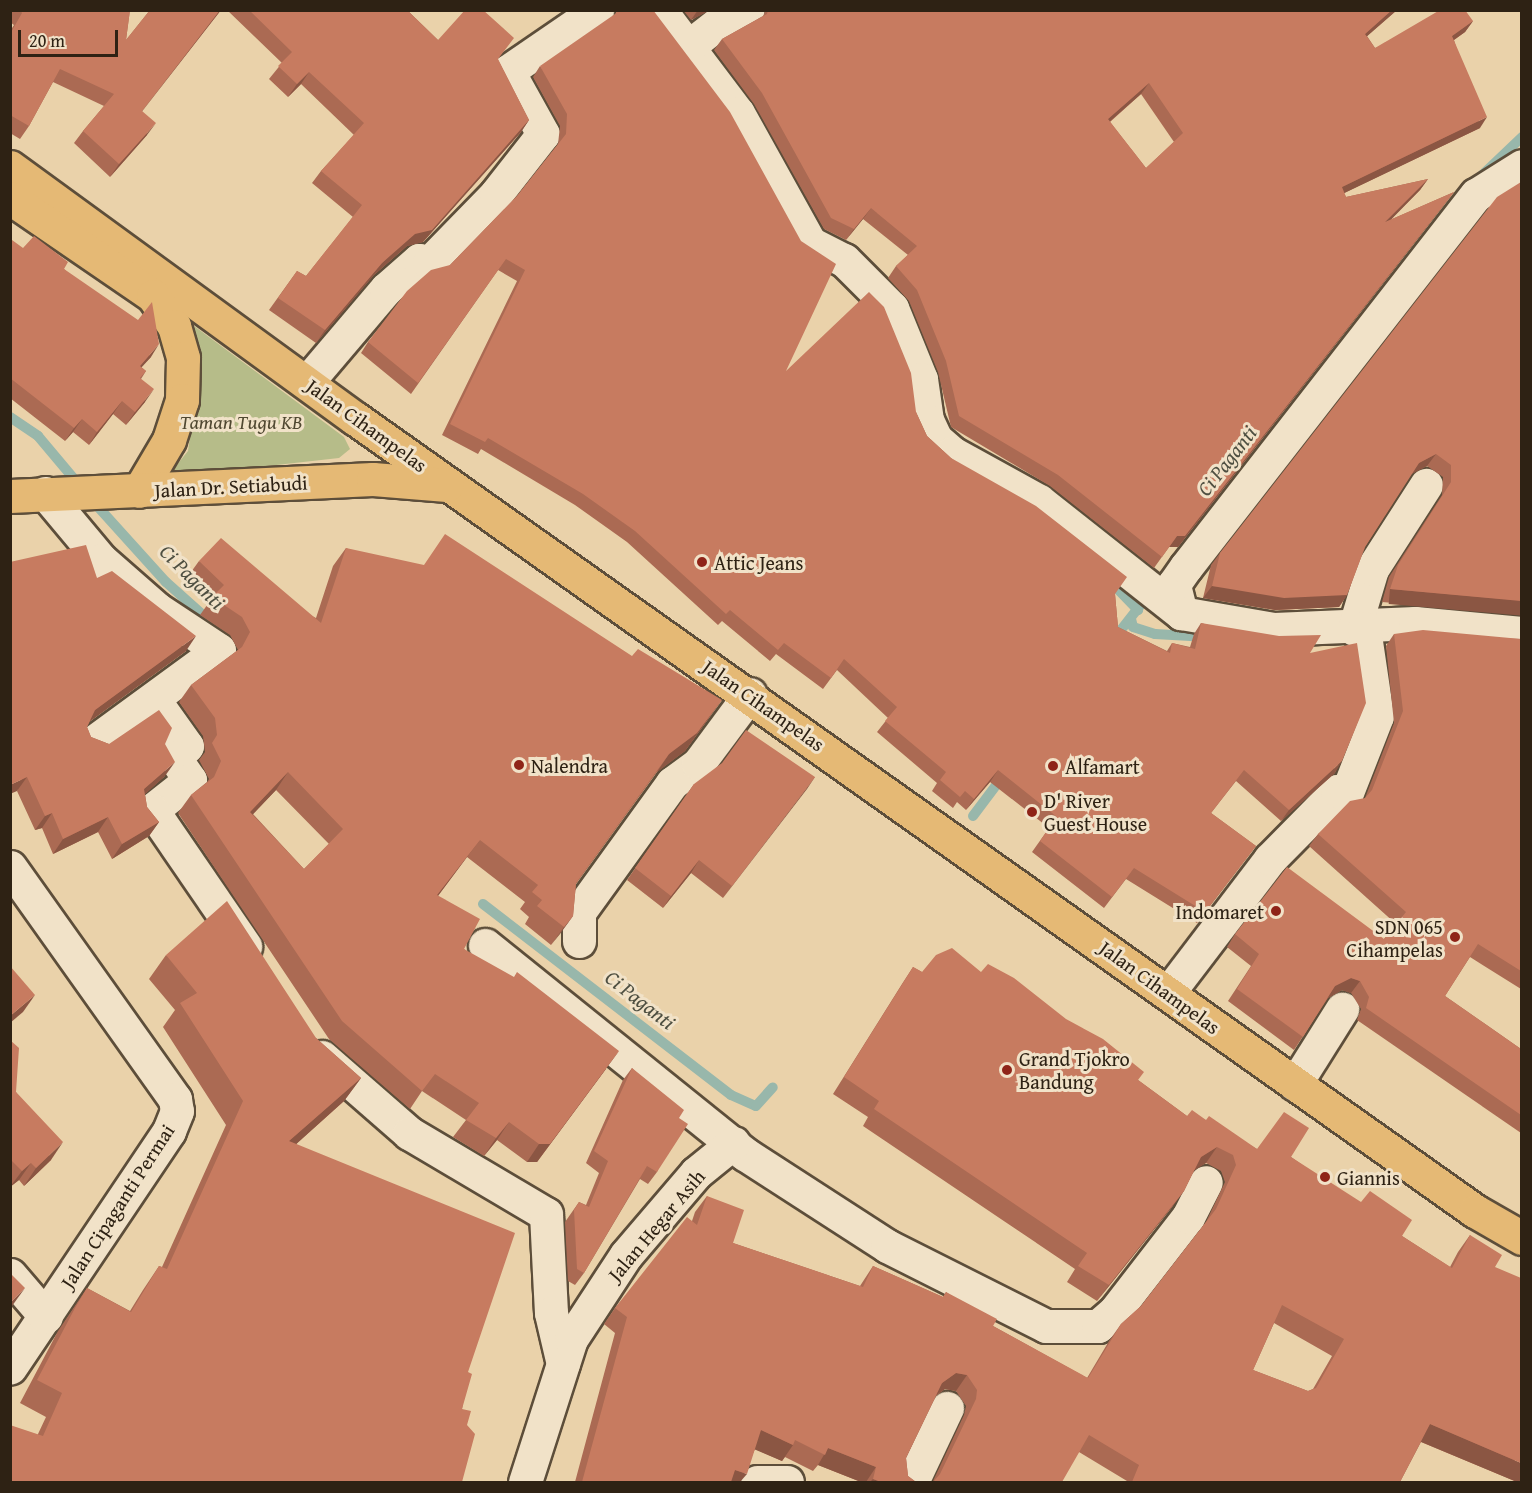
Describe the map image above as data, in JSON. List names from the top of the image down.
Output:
{
  "streets": {
    "main road": ["Jalan Cihampelas", "Jalan Dr. Setiabudi"],
    "street": ["Jalan Cipaganti Permai", "Jalan Hegar Asih"]
  },
  "crossings": [
    ["Jalan Cihampelas", "Jalan Dr. Setiabudi"]
  ],
  "water": ["Ci Paganti"],
  "parks": ["Taman Tugu KB"],
  "places": [
    "Attic Jeans",
    "Nalendra",
    "Alfamart",
    "D' River Guest House",
    "Indomaret",
    "SDN 065 Cihampelas",
    "Grand Tjokro Bandung",
    "Giannis"
  ],
  "scale_bar": "20 m"
}
